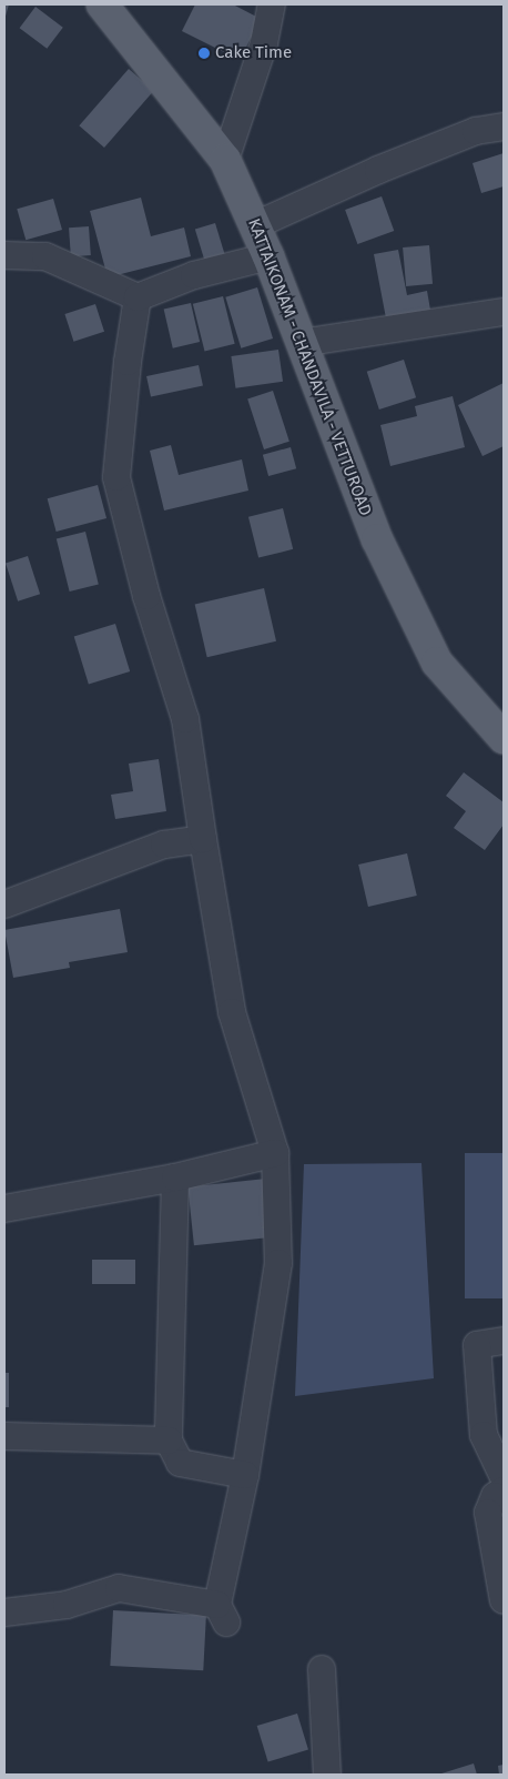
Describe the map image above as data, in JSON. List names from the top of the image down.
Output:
{
  "streets": {
    "main road": ["KATTAIKONAM - CHANDAVILA - VETTUROAD"]
  },
  "places": ["Cake Time"]
}
